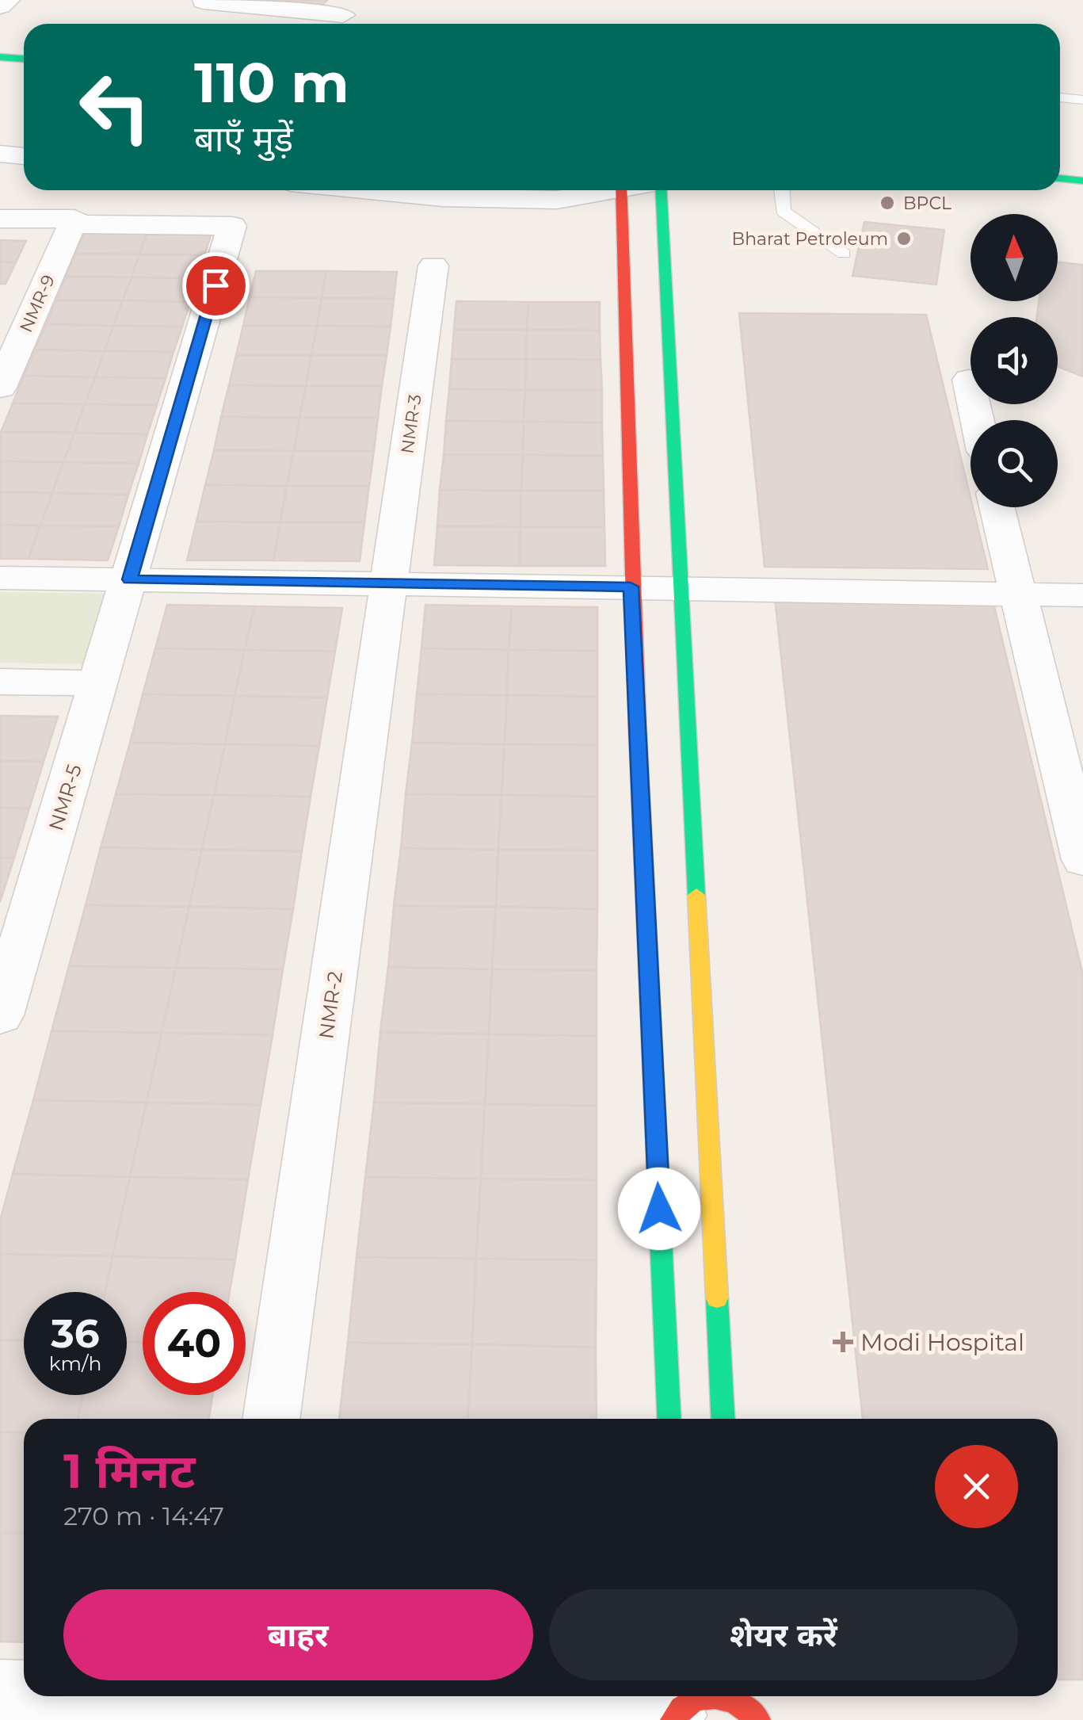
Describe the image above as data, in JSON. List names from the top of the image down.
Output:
{
  "streets": {
    "street": [
      "NMR-9",
      "NMR-3",
      "NMR-5",
      "NMR-2"
    ]
  },
  "crossings": [
    ["NMR-9", "NMR-5"],
    ["NMR-3", "NMR-2"]
  ],
  "places": {
    "other": ["BPCL", "Bharat Petroleum"],
    "health": ["Modi Hospital"]
  },
  "north": "top",
  "page": {
    "turn": ["110 m", "बाएँ मुड़ें"],
    "speed": "36 km/h",
    "limit": "40",
    "heading": ["1 मिनट", "270 m · 14:47"],
    "buttons": ["बाहर", "शेयर करें"]
  }
}
